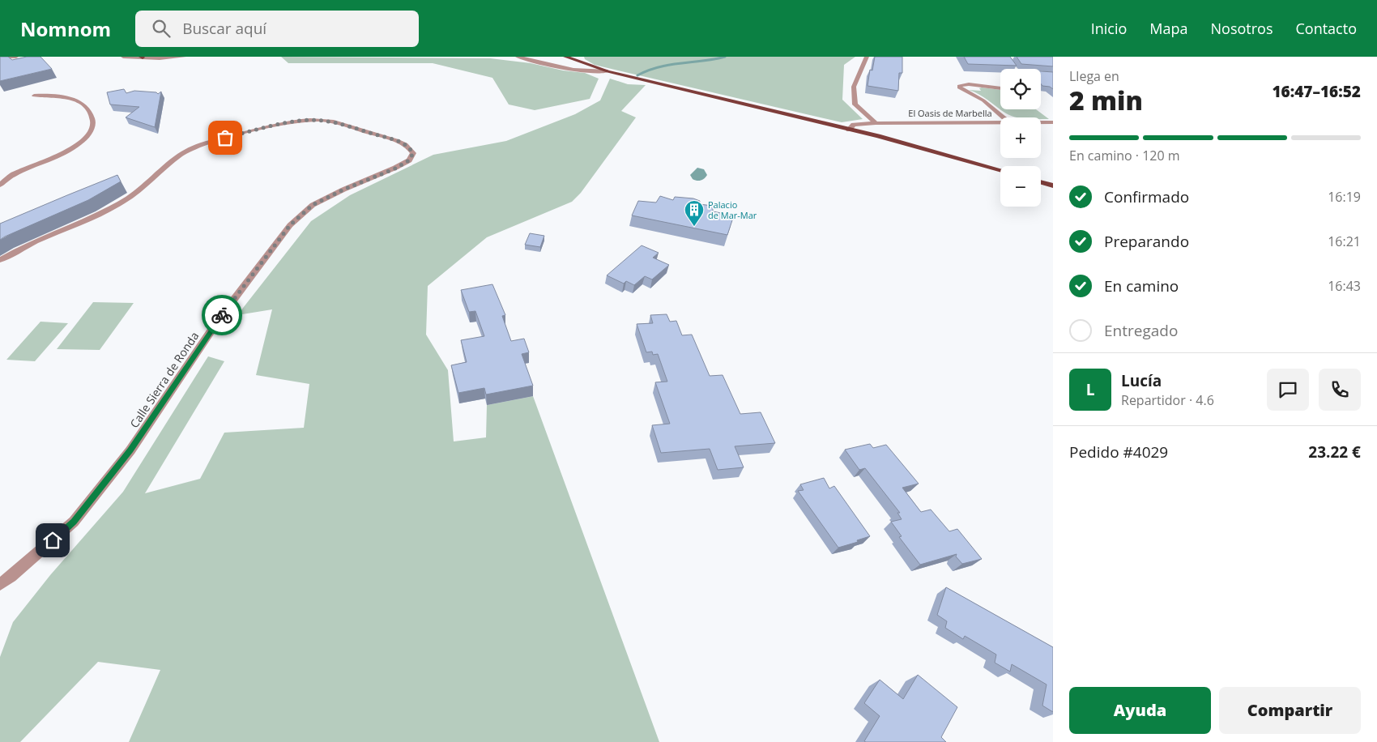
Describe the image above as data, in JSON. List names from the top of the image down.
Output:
{
  "streets": {
    "street": ["El Oasis de Marbella", "Calle Sierra de Ronda"]
  },
  "places": {
    "building": ["Palacio de Mar-Mar"]
  },
  "page": {
    "header": "Nomnom",
    "search": "Buscar aquí",
    "nav": [
      "Inicio",
      "Mapa",
      "Nosotros",
      "Contacto"
    ],
    "heading": ["2 min", "Llega en", "16:47–16:52"],
    "panel": [
      "Lucía",
      "Repartidor · 4.6",
      "Pedido #4029",
      "23.22 €"
    ],
    "map_buttons": ["+", "−"],
    "bar": "En camino · 120 m",
    "list": [
      ["Confirmado", "16:19"],
      ["Preparando", "16:21"],
      ["En camino", "16:43"],
      "Entregado"
    ],
    "round": "L",
    "buttons": ["Ayuda", "Compartir"]
  }
}
